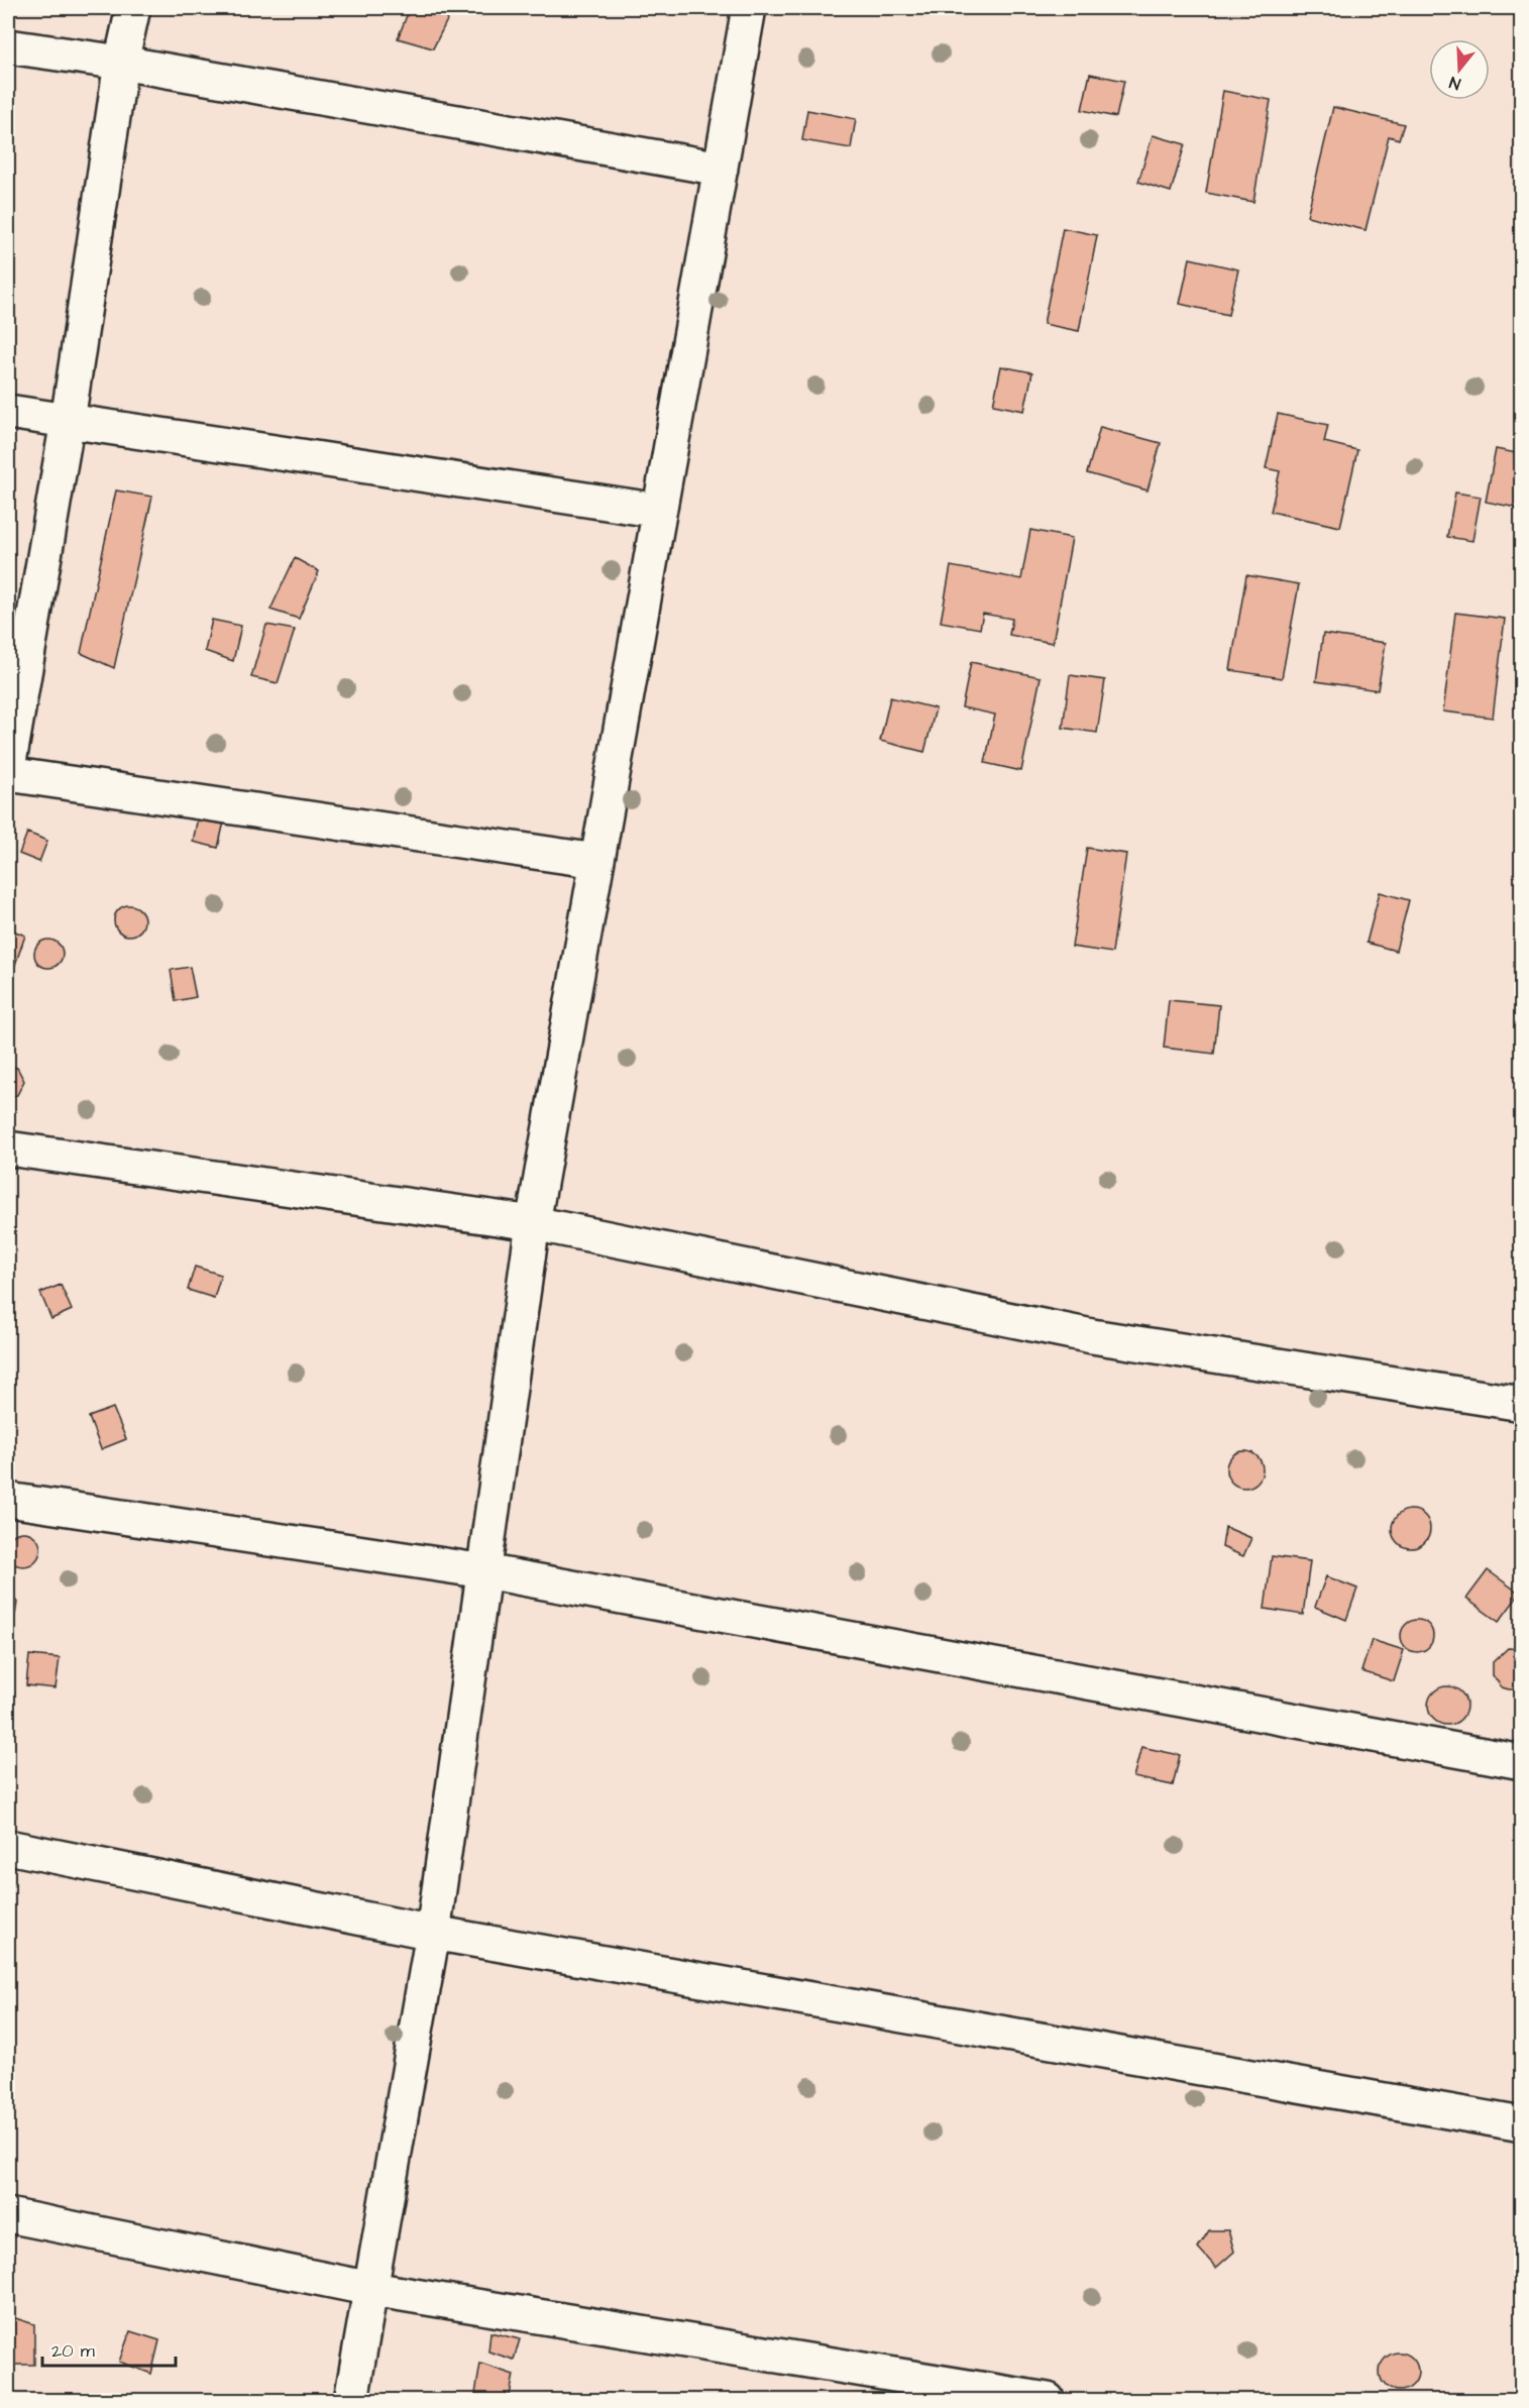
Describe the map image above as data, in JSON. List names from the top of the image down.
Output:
{
  "scale_bar": "20 m",
  "north": "bottom"
}
